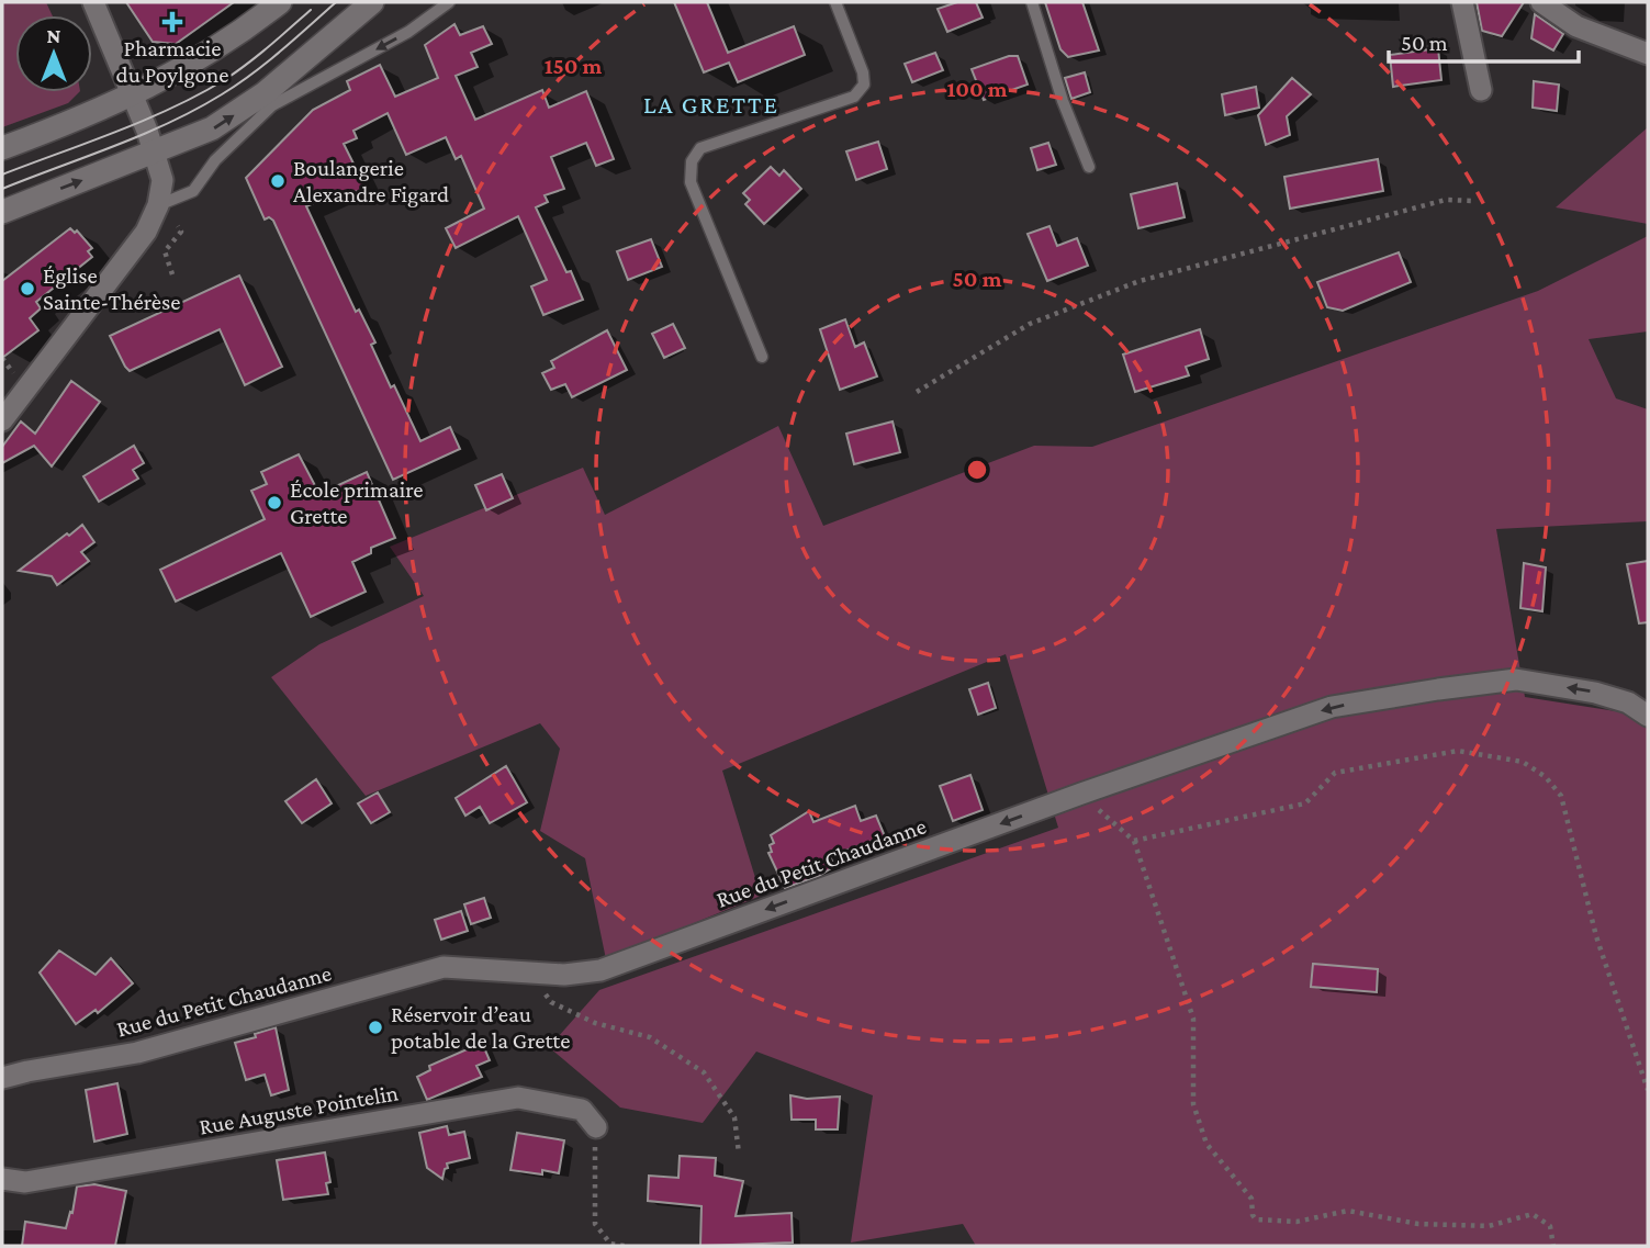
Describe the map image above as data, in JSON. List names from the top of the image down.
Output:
{
  "streets": {
    "street": ["Rue du Petit Chaudanne", "Rue Auguste Pointelin"]
  },
  "one_way": ["Rue du Petit Chaudanne"],
  "districts": ["LA GRETTE"],
  "places": {
    "health": ["Pharmacie du Poylgone"],
    "other": [
      "Boulangerie Alexandre Figard",
      "Église Sainte-Thérèse",
      "École primaire Grette",
      "Réservoir d’eau potable de la Grette"
    ]
  },
  "scale_bar": "50 m",
  "north": "top",
  "rings": ["150 m", "100 m", "50 m"]
}
